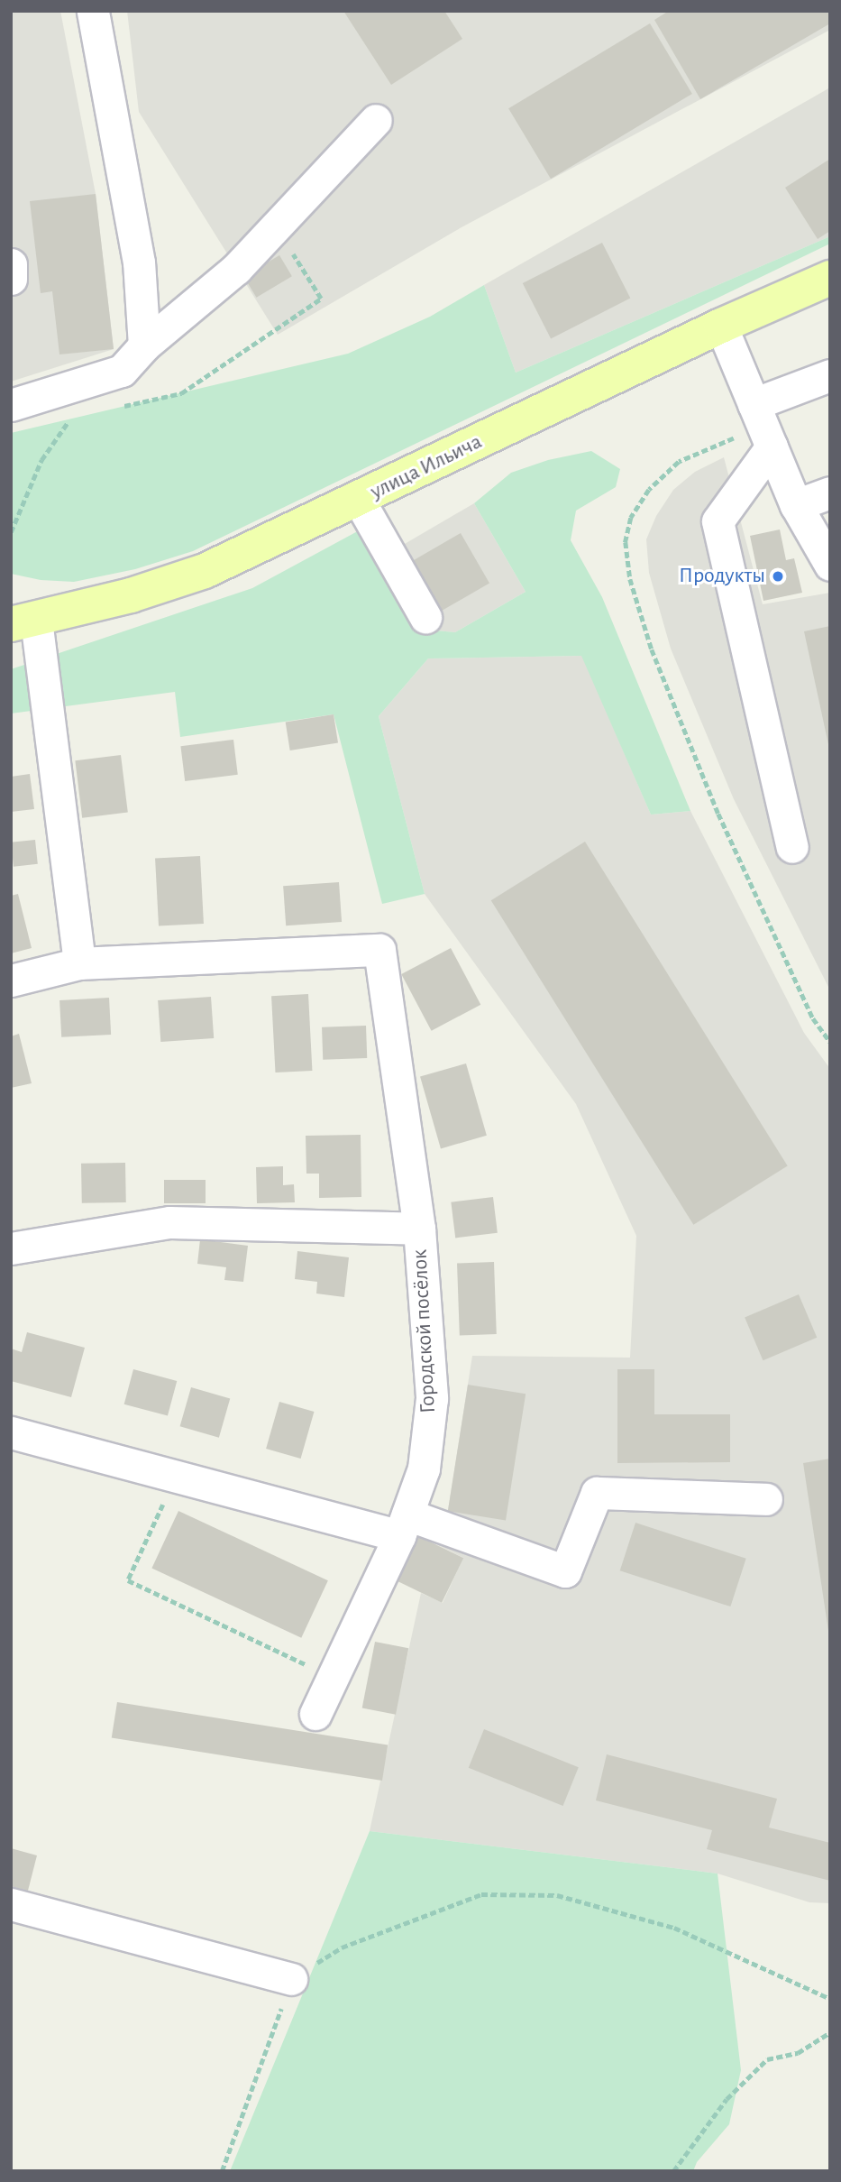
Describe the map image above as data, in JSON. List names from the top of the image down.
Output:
{
  "streets": {
    "main road": ["улица Ильича"],
    "street": ["Городской посёлок"]
  },
  "places": ["Продукты"]
}
